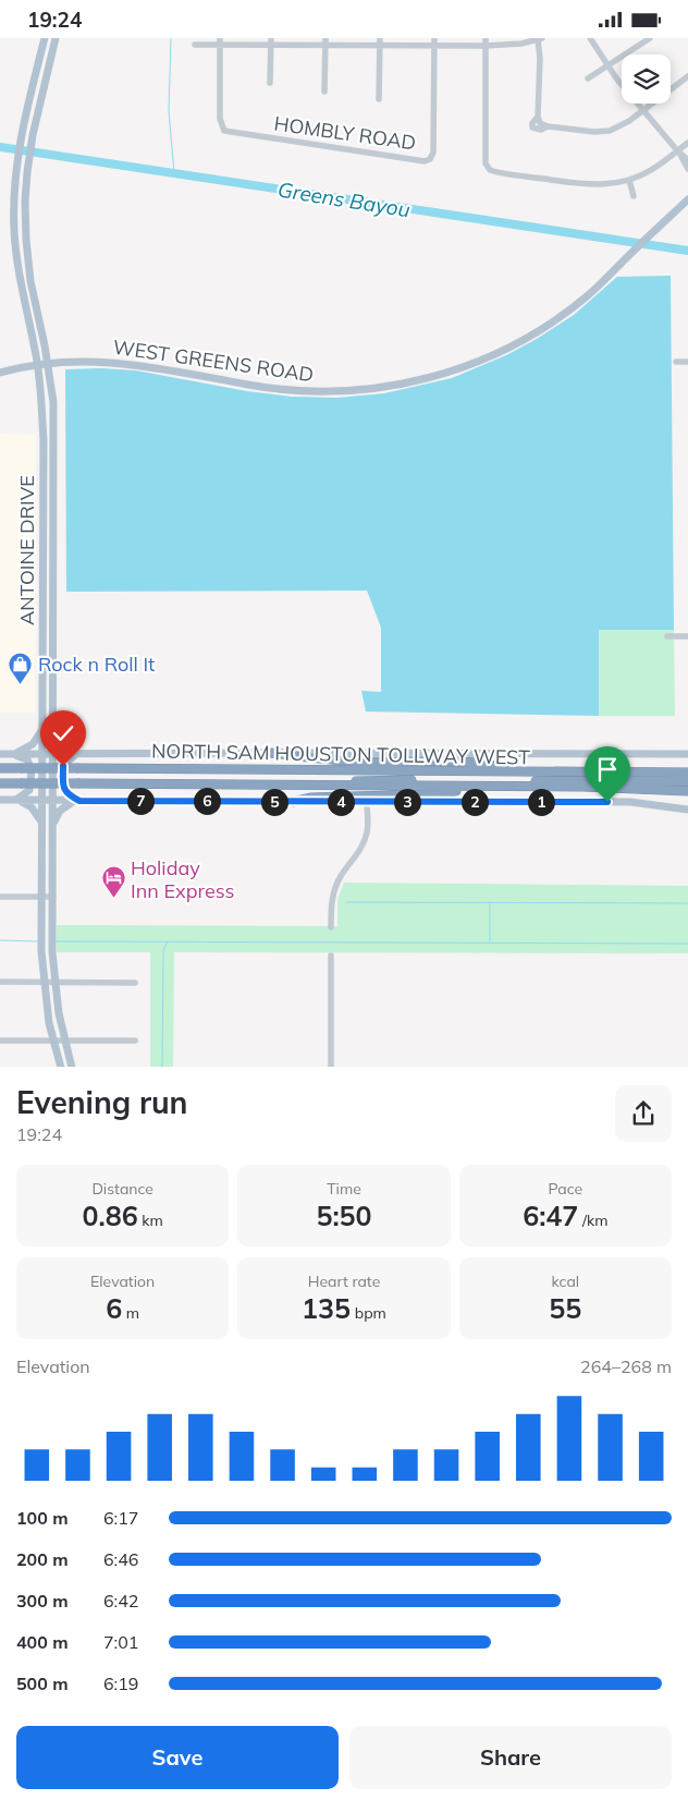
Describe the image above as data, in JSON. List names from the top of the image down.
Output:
{
  "streets": {
    "highway": ["NORTH SAM HOUSTON TOLLWAY WEST"],
    "main road": ["WEST GREENS ROAD", "ANTOINE DRIVE"],
    "street": ["HOMBLY ROAD"]
  },
  "crossings": [
    ["WEST GREENS ROAD", "ANTOINE DRIVE"]
  ],
  "water": ["Greens Bayou"],
  "places": {
    "shop": ["Rock n Roll It"],
    "hotel": ["Holiday Inn Express"]
  },
  "page": {
    "status": "19:24",
    "pins": [
      "6",
      "7",
      "1",
      "2",
      "3",
      "4",
      "5"
    ],
    "heading": ["Evening run", "19:24"],
    "stats": [
      ["Distance", "0.86 km"],
      ["Time", "5:50"],
      ["Pace", "6:47 /km"],
      ["Elevation", "6 m"],
      ["Heart rate", "135 bpm"],
      ["kcal", "55"]
    ],
    "chart": ["Elevation", "264–268 m"],
    "list": [
      {
        "name": "100 m",
        "note": "6:17"
      },
      {
        "name": "200 m",
        "note": "6:46"
      },
      {
        "name": "300 m",
        "note": "6:42"
      },
      {
        "name": "400 m",
        "note": "7:01"
      },
      {
        "name": "500 m",
        "note": "6:19"
      }
    ],
    "buttons": ["Save", "Share"]
  }
}
